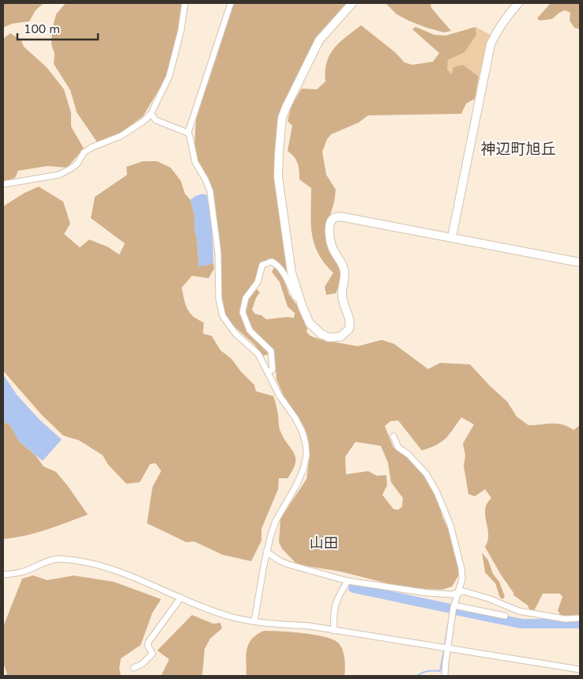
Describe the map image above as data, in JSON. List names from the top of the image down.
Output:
{
  "districts": ["神辺町旭丘", "山田"],
  "scale_bar": "100 m"
}
